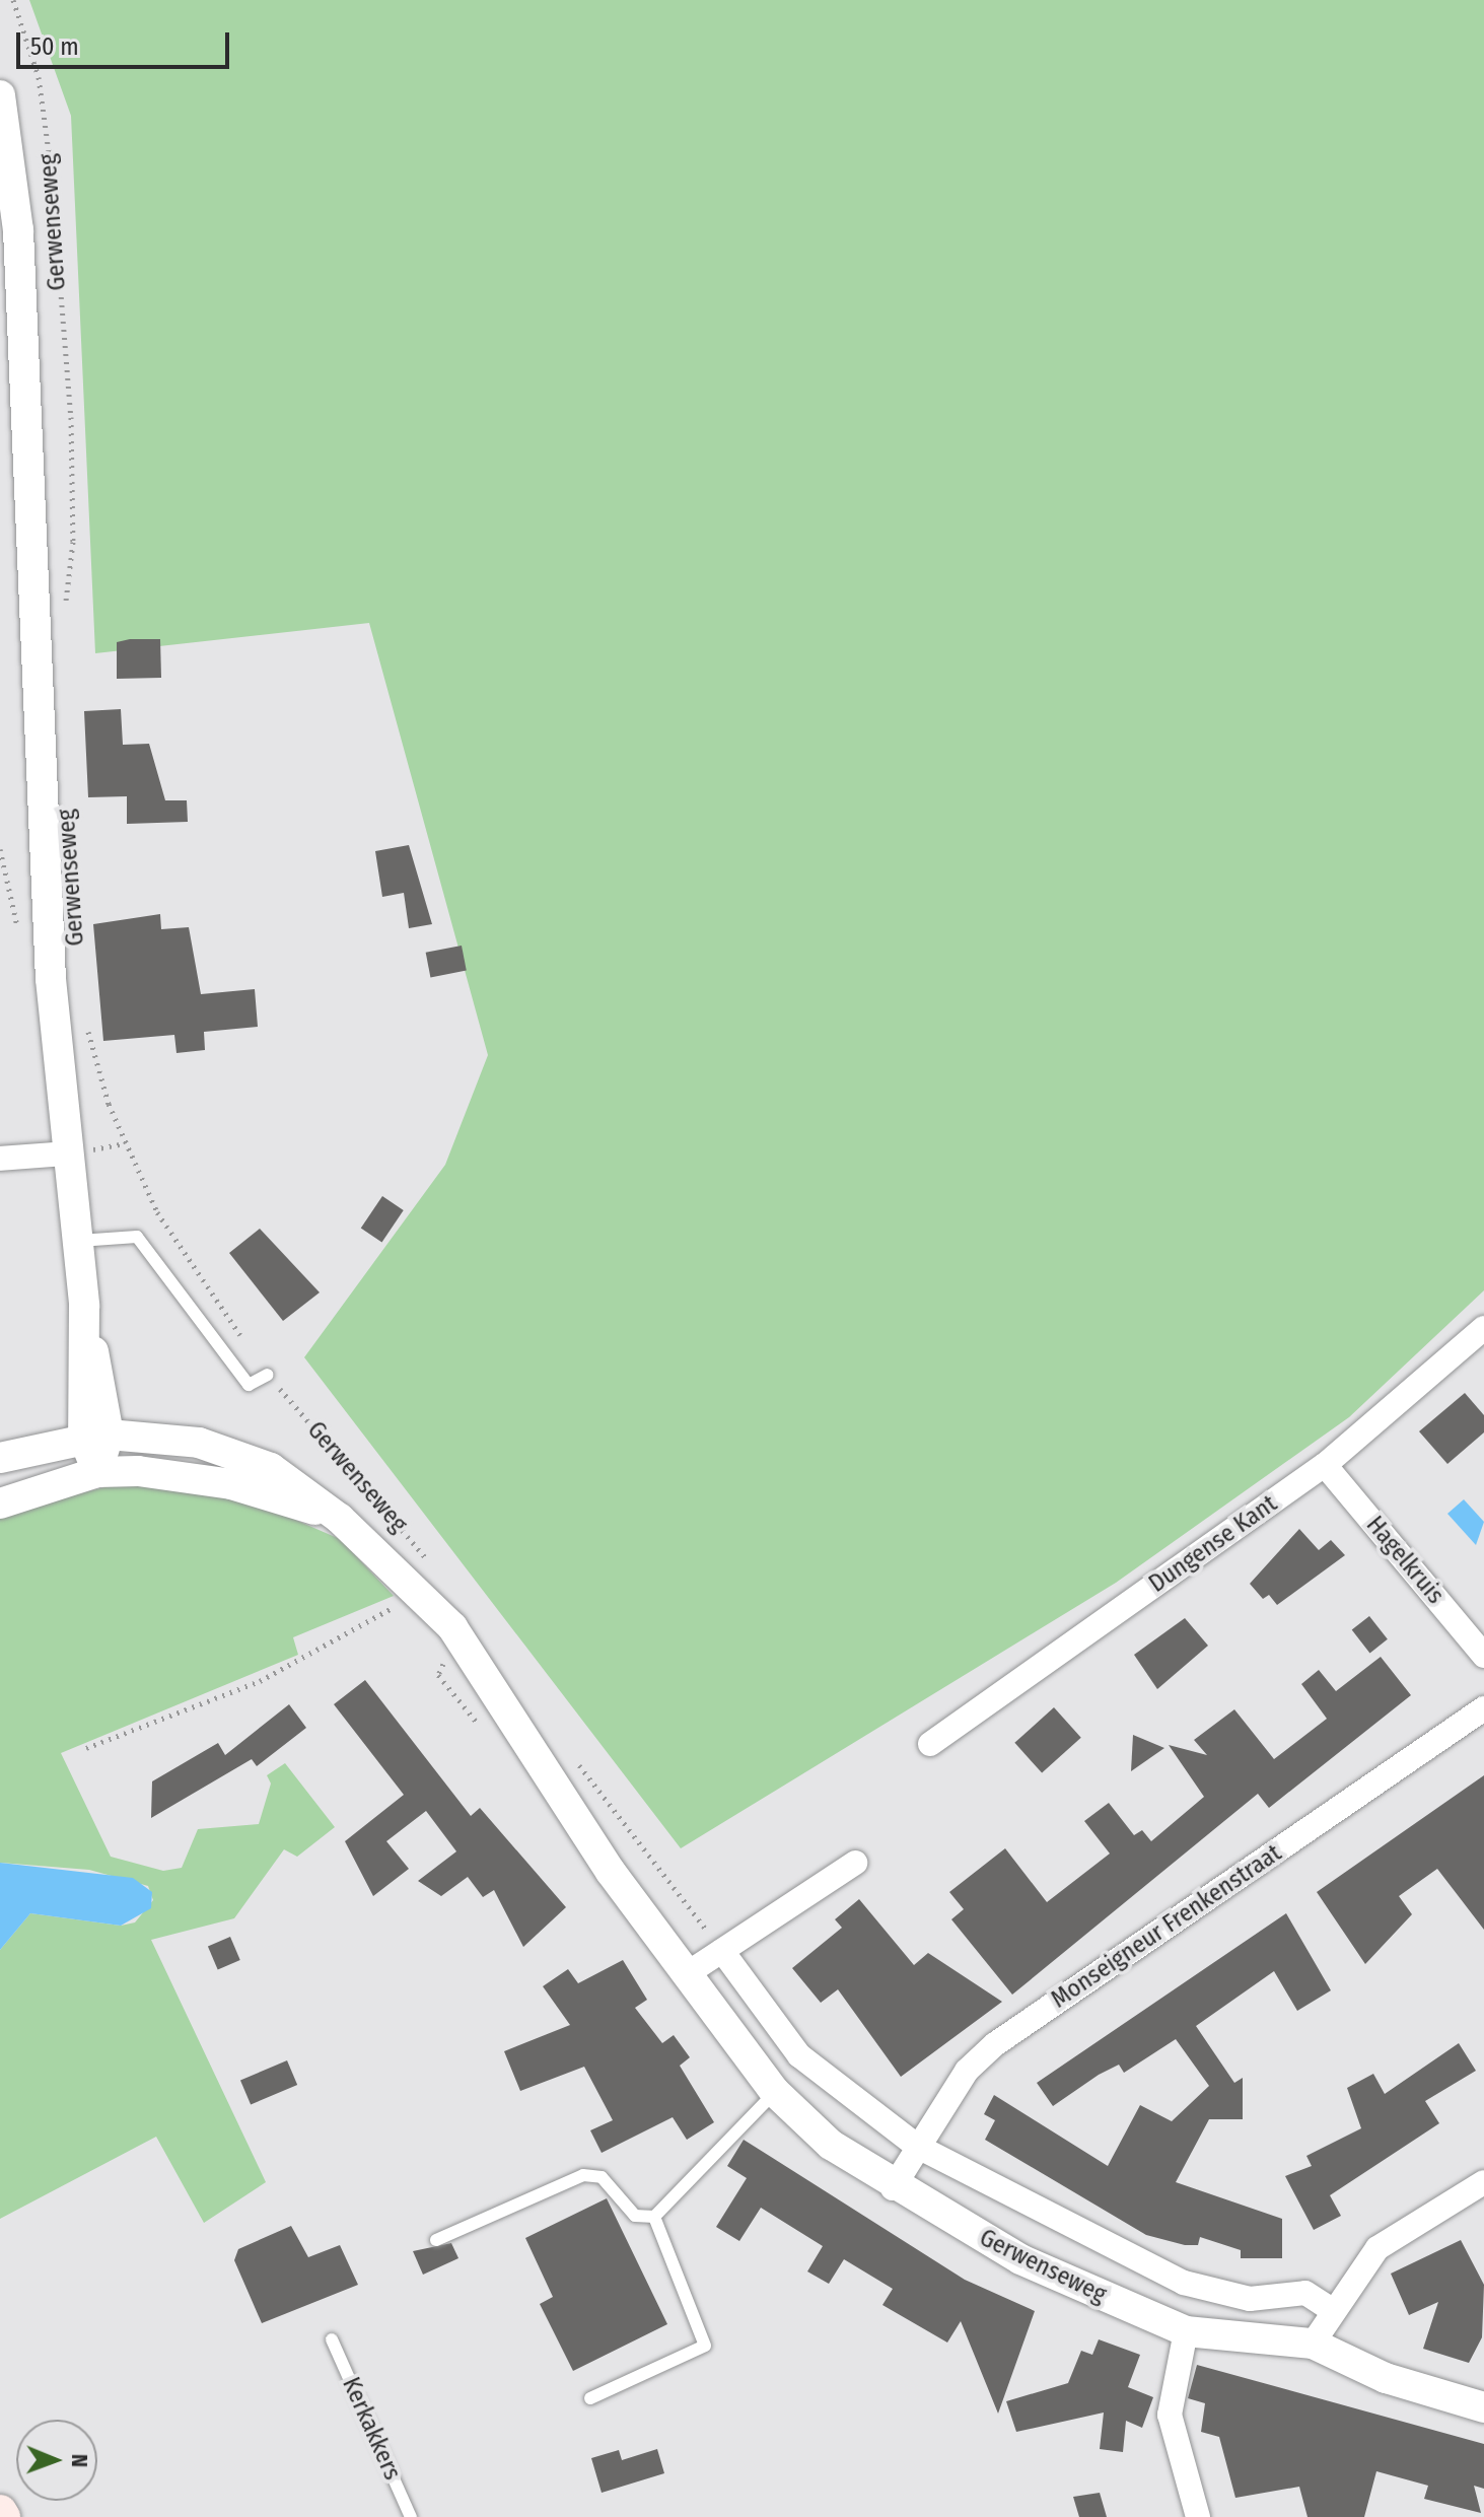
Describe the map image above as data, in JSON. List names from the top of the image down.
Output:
{
  "streets": {
    "street": [
      "Gerwenseweg",
      "Dungense Kant",
      "Hagelkruis",
      "Monseigneur Frenkenstraat"
    ],
    "lane": ["Kerkakkers"]
  },
  "crossings": [
    ["Gerwenseweg", "Monseigneur Frenkenstraat"],
    ["Dungense Kant", "Hagelkruis"]
  ],
  "scale_bar": "50 m",
  "north": "right"
}
